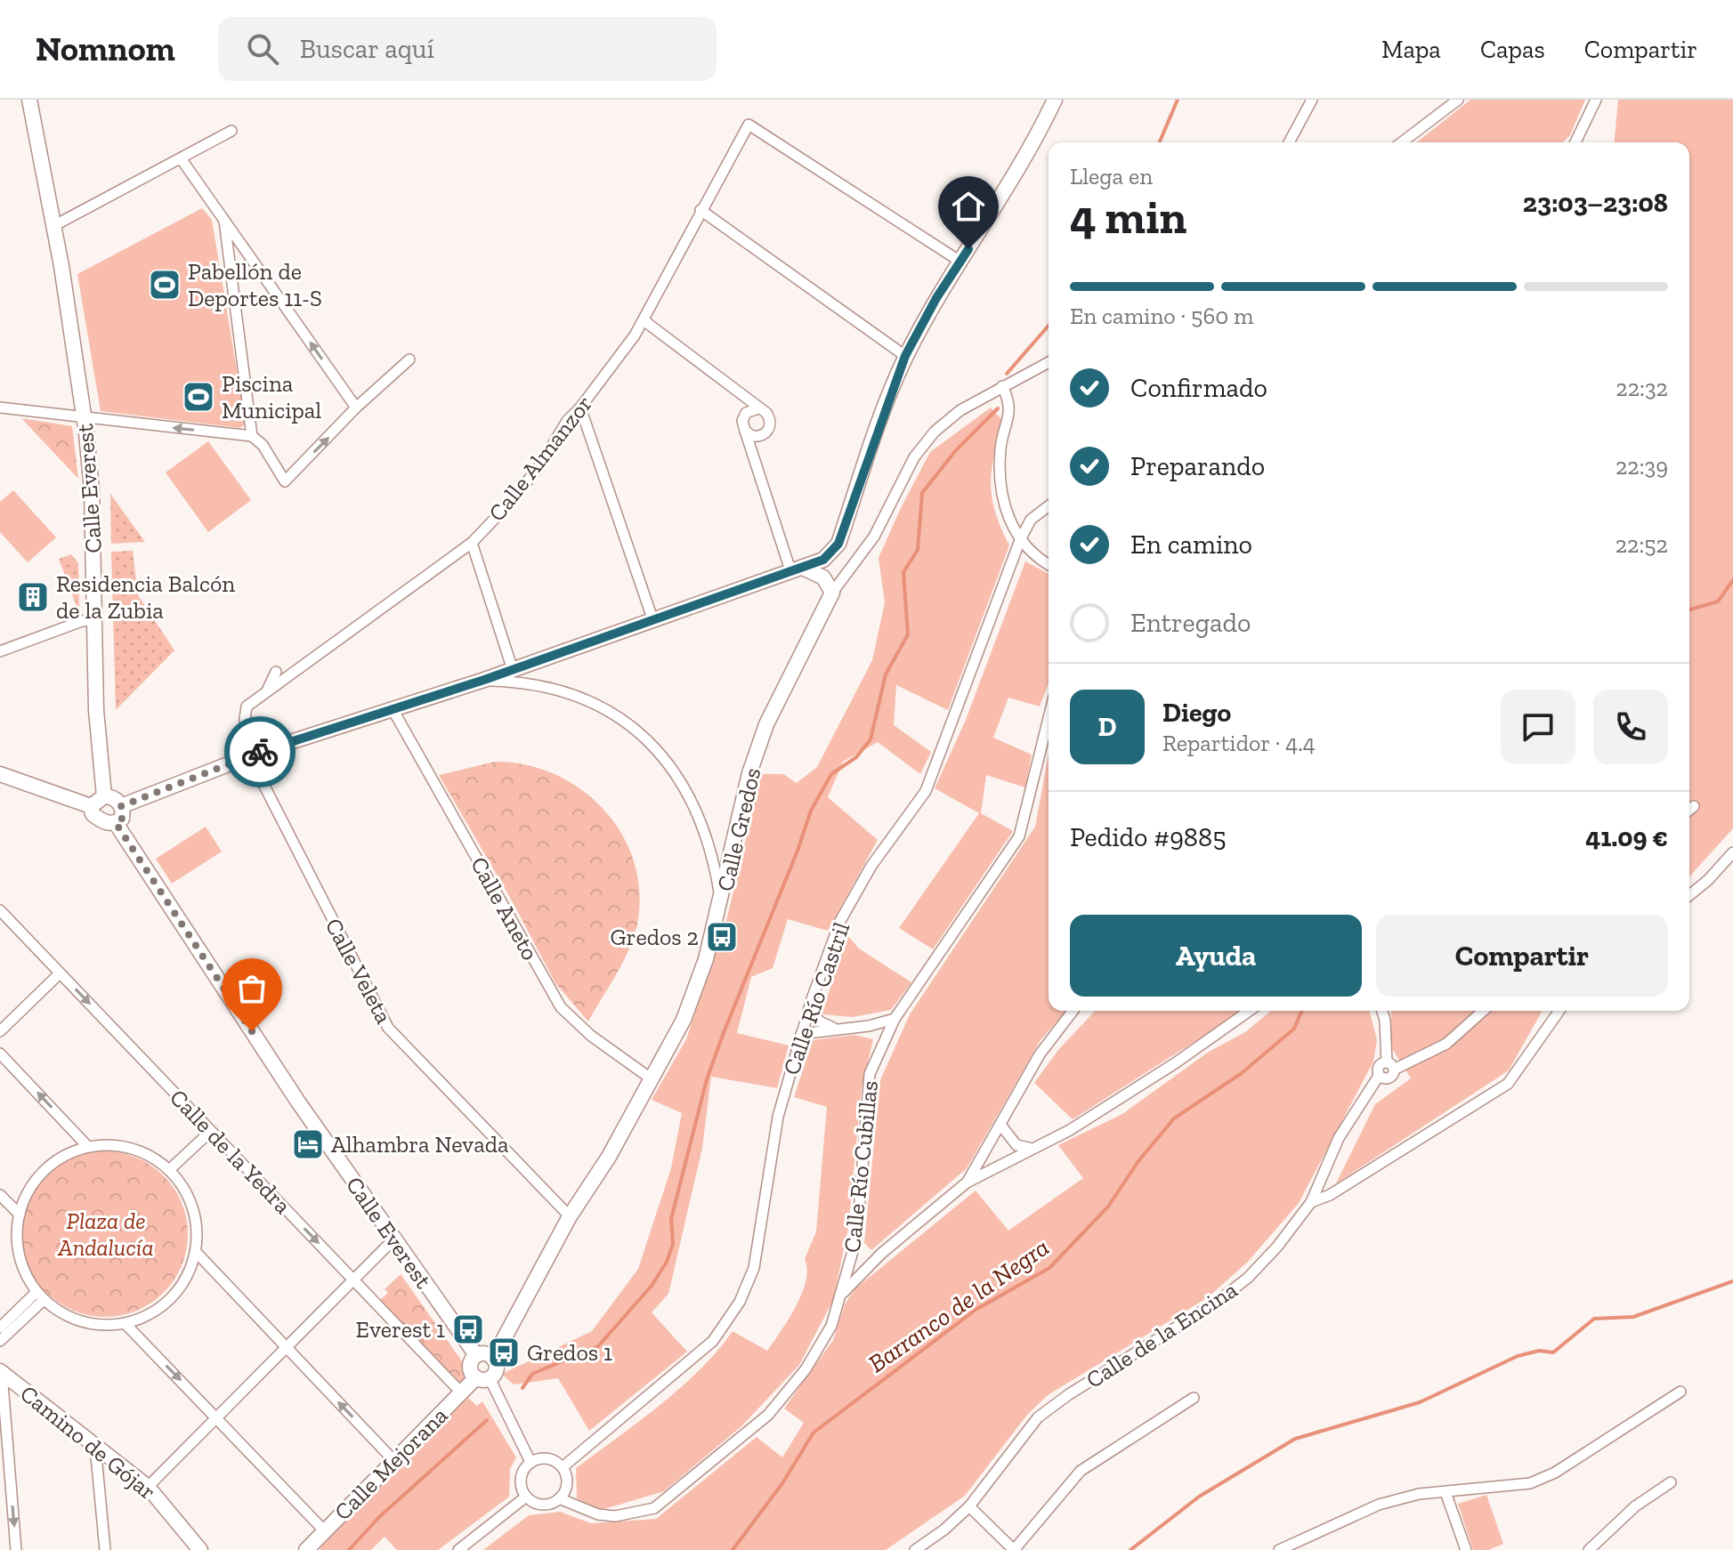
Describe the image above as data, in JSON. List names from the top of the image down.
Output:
{
  "streets": {
    "street": [
      "Calle Almanzor",
      "Calle Everest",
      "Calle Gredos",
      "Calle Aneto",
      "Calle Veleta",
      "Calle Río Castril",
      "Calle de la Yedra",
      "Calle Río Cubillas",
      "Calle de la Encina",
      "Camino de Gójar",
      "Calle Mejorana"
    ]
  },
  "crossings": [
    ["Calle Almanzor", "Calle Veleta"],
    ["Calle Everest", "Calle Gredos"],
    ["Calle Everest", "Calle Mejorana"],
    ["Calle Gredos", "Calle Aneto"],
    ["Calle Gredos", "Calle Veleta"],
    ["Calle Gredos", "Calle Mejorana"],
    ["Calle Río Castril", "Calle Río Cubillas"],
    ["Calle de la Yedra", "Calle Mejorana"]
  ],
  "one_way": ["Calle de la Yedra"],
  "water": ["Barranco de la Negra"],
  "parks": ["Plaza de Andalucía"],
  "places": {
    "sports": ["Pabellón de Deportes 11-S", "Piscina Municipal"],
    "building": ["Residencia Balcón de la Zubia"],
    "bus stop": ["Gredos 2", "Everest 1", "Gredos 1"],
    "hotel": ["Alhambra Nevada"]
  },
  "page": {
    "header": "Nomnom",
    "search": "Buscar aquí",
    "nav": ["Mapa", "Capas", "Compartir"],
    "heading": ["4 min", "Llega en", "23:03–23:08"],
    "panel": [
      "Diego",
      "Repartidor · 4.4",
      "Pedido #9885",
      "41.09 €"
    ],
    "bar": "En camino · 560 m",
    "list": [
      ["Confirmado", "22:32"],
      ["Preparando", "22:39"],
      ["En camino", "22:52"],
      "Entregado"
    ],
    "round": "D",
    "buttons": ["Ayuda", "Compartir"]
  }
}
